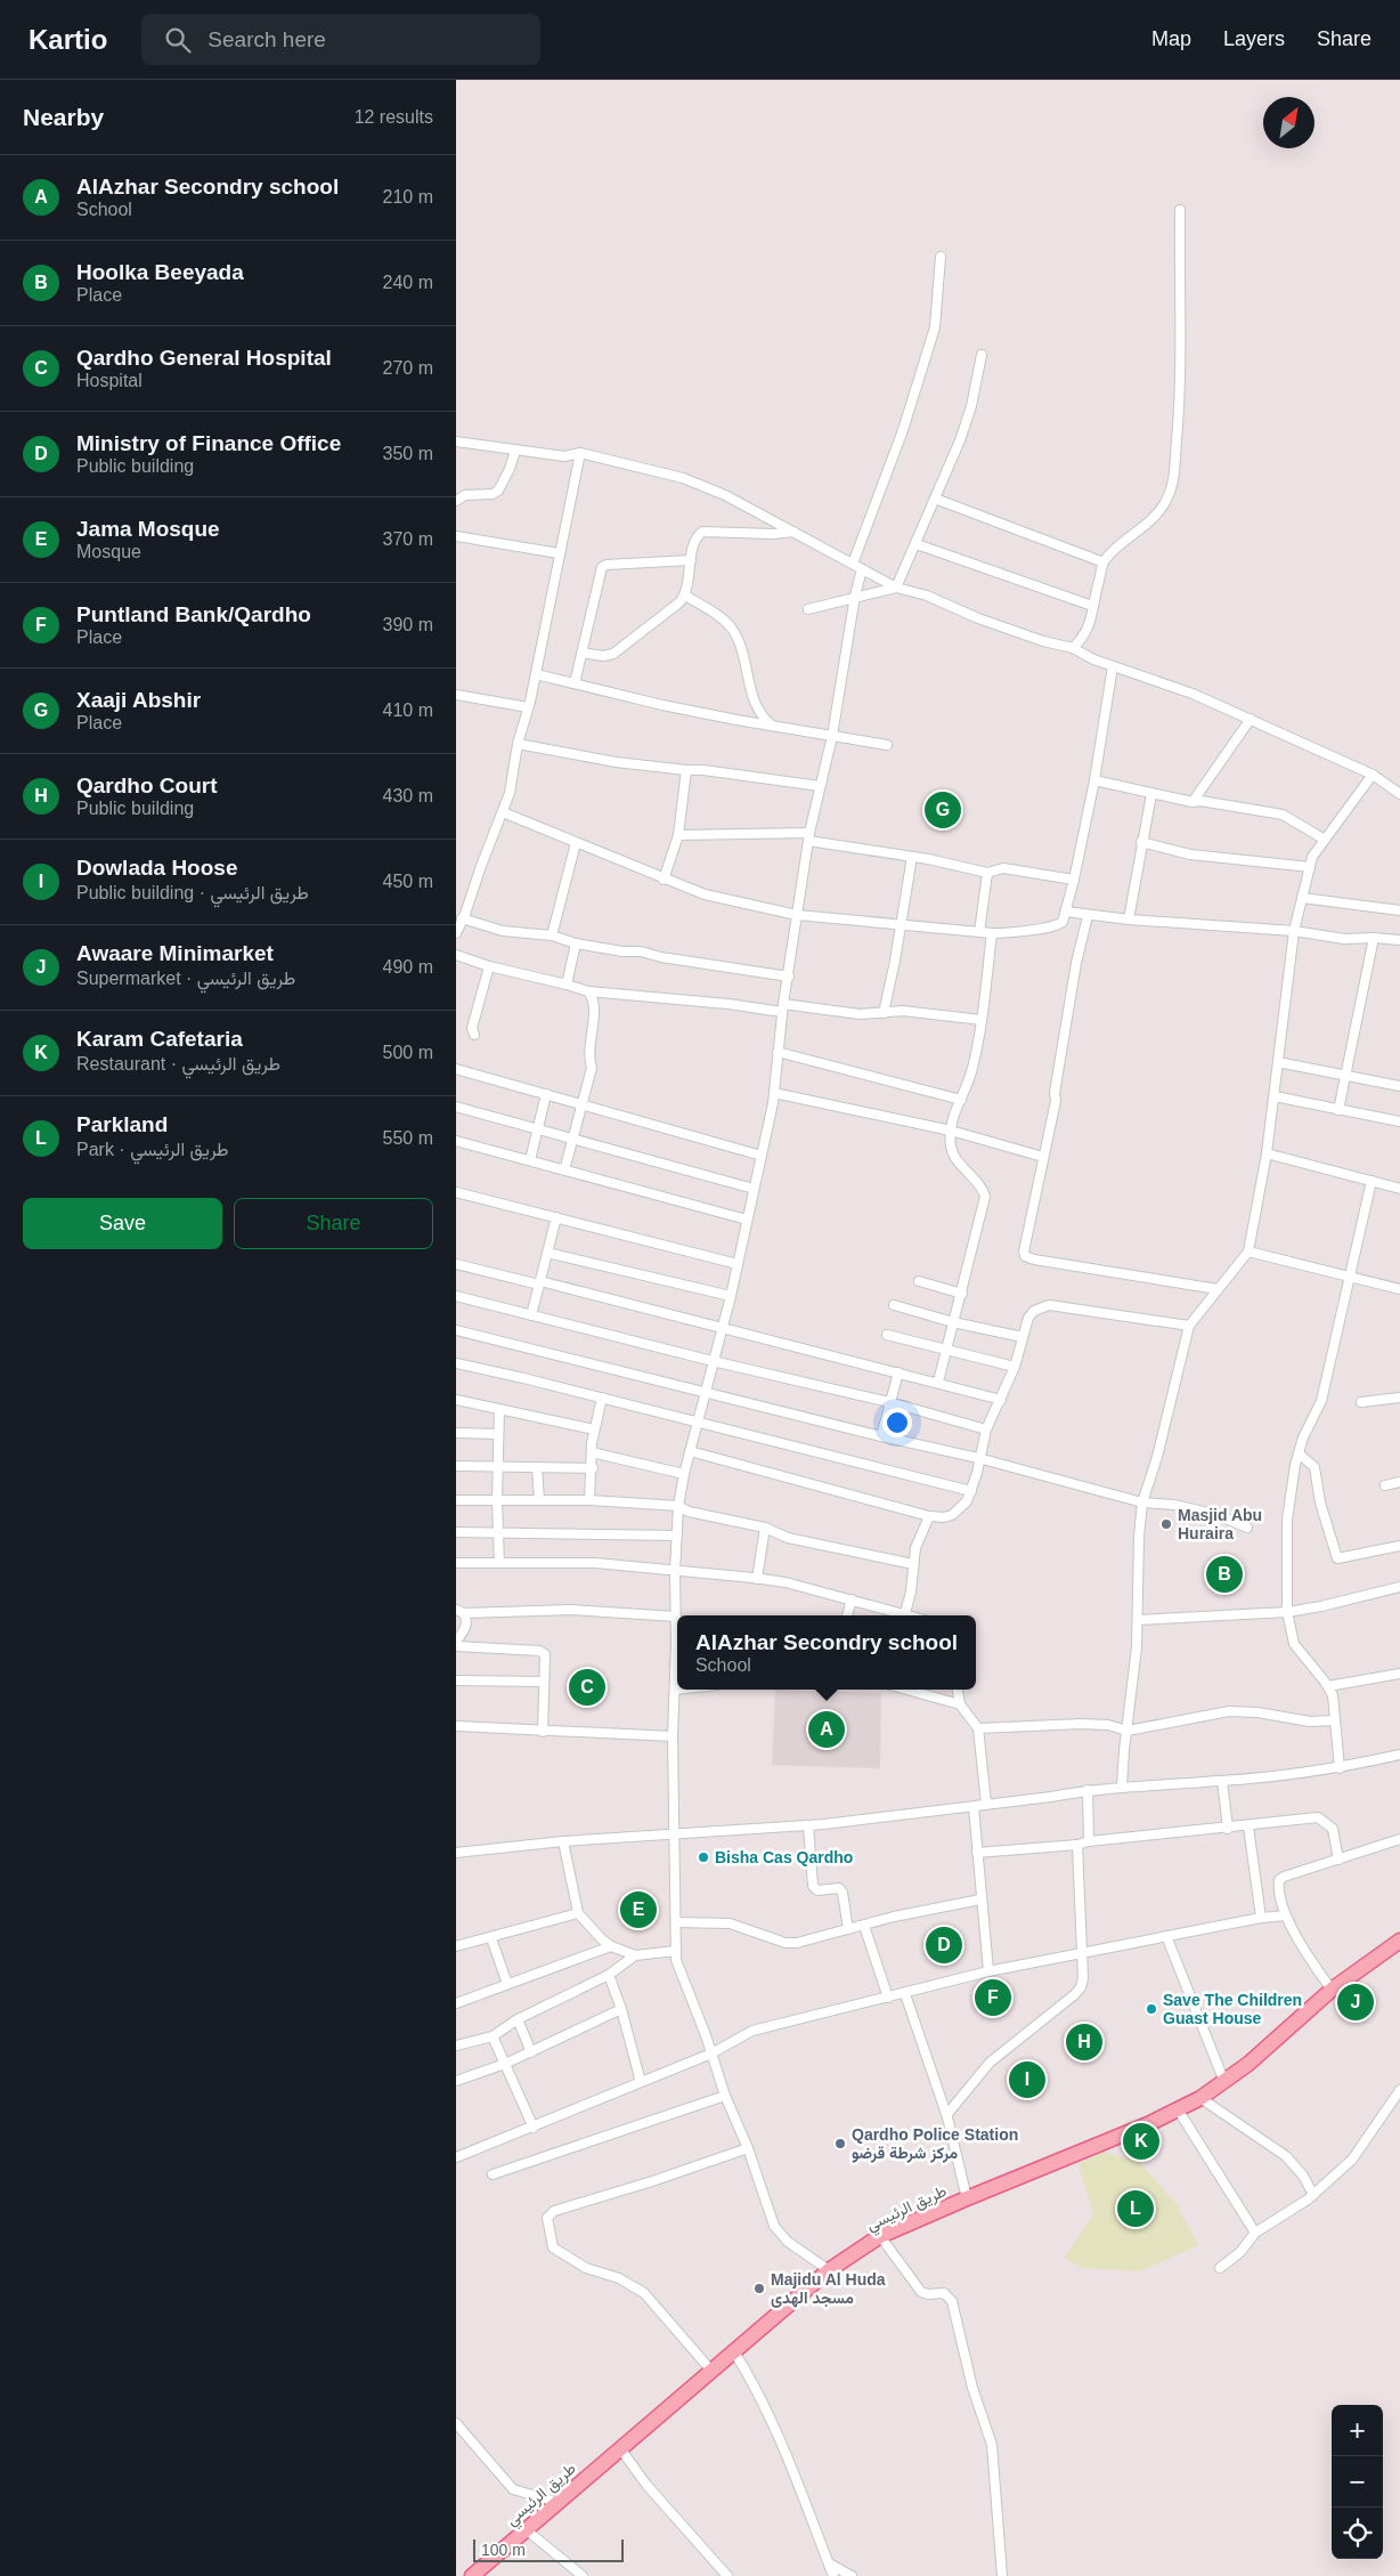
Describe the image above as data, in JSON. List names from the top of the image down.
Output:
{
  "streets": {
    "main road": ["طريق الرئيسي"]
  },
  "places": [
    "Masjid Abu Huraira",
    "Bisha Cas Qardho",
    "Save The Children Guast House",
    "Qardho Police Station مركز شرطة قرضو",
    "Majidu Al Huda مسجد الهدى"
  ],
  "scale_bar": "100 m",
  "north": "top right",
  "page": {
    "header": "Kartio",
    "search": "Search here",
    "nav": ["Map", "Layers", "Share"],
    "heading": ["Nearby", "12 results"],
    "list": [
      {
        "mark": "A",
        "name": "AlAzhar Secondry school",
        "note": "School",
        "value": "210 m"
      },
      {
        "mark": "B",
        "name": "Hoolka Beeyada",
        "note": "Place",
        "value": "240 m"
      },
      {
        "mark": "C",
        "name": "Qardho General Hospital",
        "note": "Hospital",
        "value": "270 m"
      },
      {
        "mark": "D",
        "name": "Ministry of Finance Office",
        "note": "Public building",
        "value": "350 m"
      },
      {
        "mark": "E",
        "name": "Jama Mosque",
        "note": "Mosque",
        "value": "370 m"
      },
      {
        "mark": "F",
        "name": "Puntland Bank/Qardho",
        "note": "Place",
        "value": "390 m"
      },
      {
        "mark": "G",
        "name": "Xaaji Abshir",
        "note": "Place",
        "value": "410 m"
      },
      {
        "mark": "H",
        "name": "Qardho Court",
        "note": "Public building",
        "value": "430 m"
      },
      {
        "mark": "I",
        "name": "Dowlada Hoose",
        "note": "Public building · طريق الرئيسي",
        "value": "450 m"
      },
      {
        "mark": "J",
        "name": "Awaare Minimarket",
        "note": "Supermarket · طريق الرئيسي",
        "value": "490 m"
      },
      {
        "mark": "K",
        "name": "Karam Cafetaria",
        "note": "Restaurant · طريق الرئيسي",
        "value": "500 m"
      },
      {
        "mark": "L",
        "name": "Parkland",
        "note": "Park · طريق الرئيسي",
        "value": "550 m"
      }
    ],
    "pins": [
      "G",
      "B",
      "C",
      "A",
      "E",
      "D",
      "F",
      "J",
      "H",
      "I",
      "K",
      "L"
    ],
    "buttons": ["Save", "Share"],
    "popup": ["AlAzhar Secondry school", "School"],
    "map_buttons": ["+", "−"],
    "scale": "100 m"
  }
}
